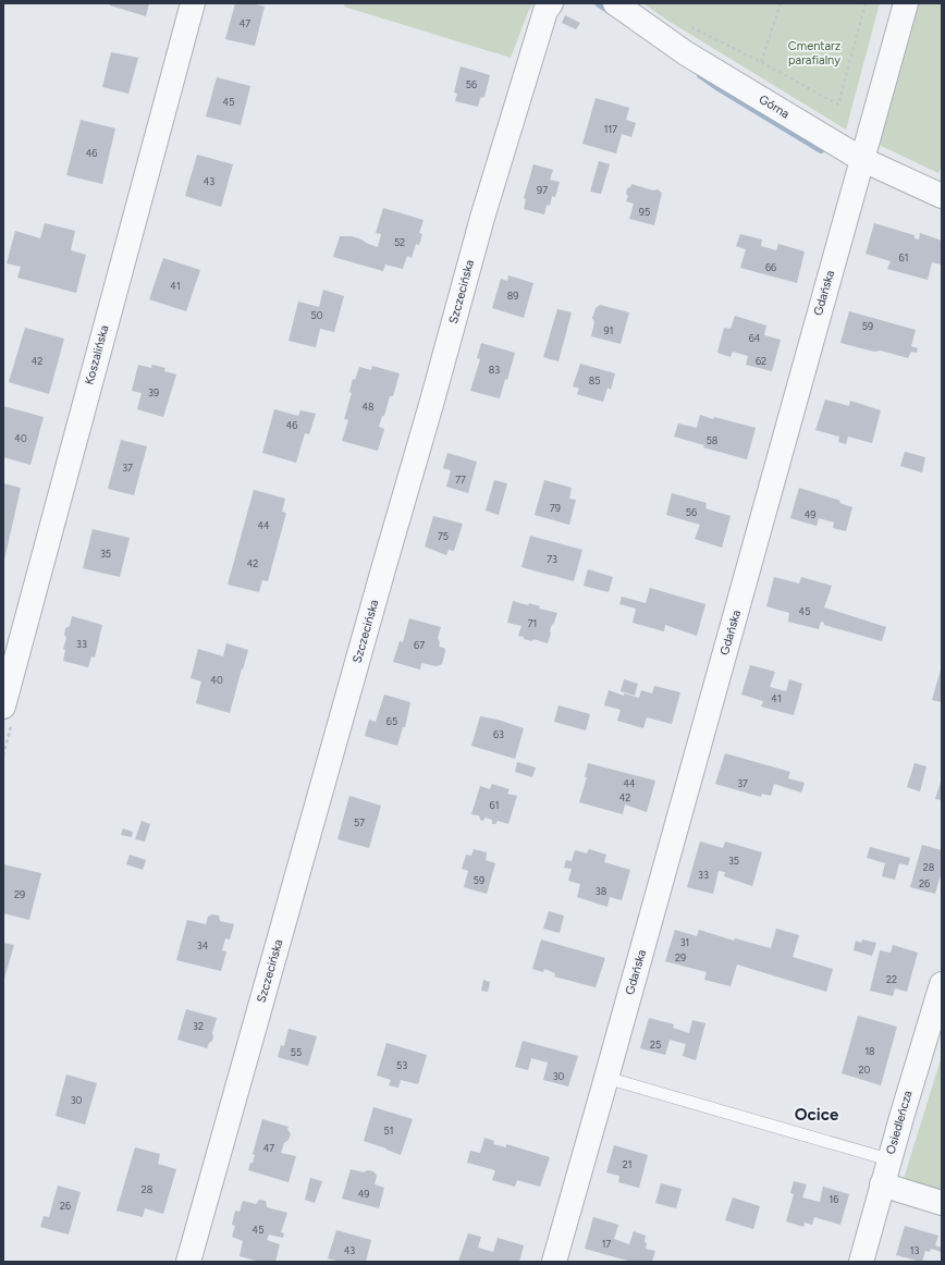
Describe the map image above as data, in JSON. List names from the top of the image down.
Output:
{
  "streets": {
    "street": [
      "Górna",
      "Szczecińska",
      "Gdańska",
      "Koszalińska",
      "Osiedleńcza"
    ]
  },
  "crossings": [
    ["Górna", "Gdańska"]
  ],
  "districts": ["Ocice"],
  "parks": ["Cmentarz parafialny"],
  "house_numbers": [
    "47",
    "56",
    "45",
    "117",
    "46",
    "43",
    "97",
    "95",
    "52",
    "61",
    "66",
    "41",
    "89",
    "50",
    "59",
    "91",
    "64",
    "42",
    "62",
    "83",
    "85",
    "39",
    "48",
    "46",
    "40",
    "58",
    "37",
    "77",
    "79",
    "56",
    "49",
    "44",
    "75",
    "35",
    "73",
    "42",
    "45",
    "71",
    "33",
    "67",
    "40",
    "41",
    "65",
    "63",
    "44",
    "37",
    "42",
    "61",
    "57",
    "35",
    "28",
    "33",
    "59",
    "26",
    "38",
    "29",
    "31",
    "34",
    "29",
    "22",
    "32",
    "25",
    "18",
    "55",
    "53",
    "20",
    "30",
    "30",
    "51",
    "47",
    "21",
    "28",
    "49",
    "16",
    "26",
    "45",
    "17",
    "43",
    "13"
  ]
}
